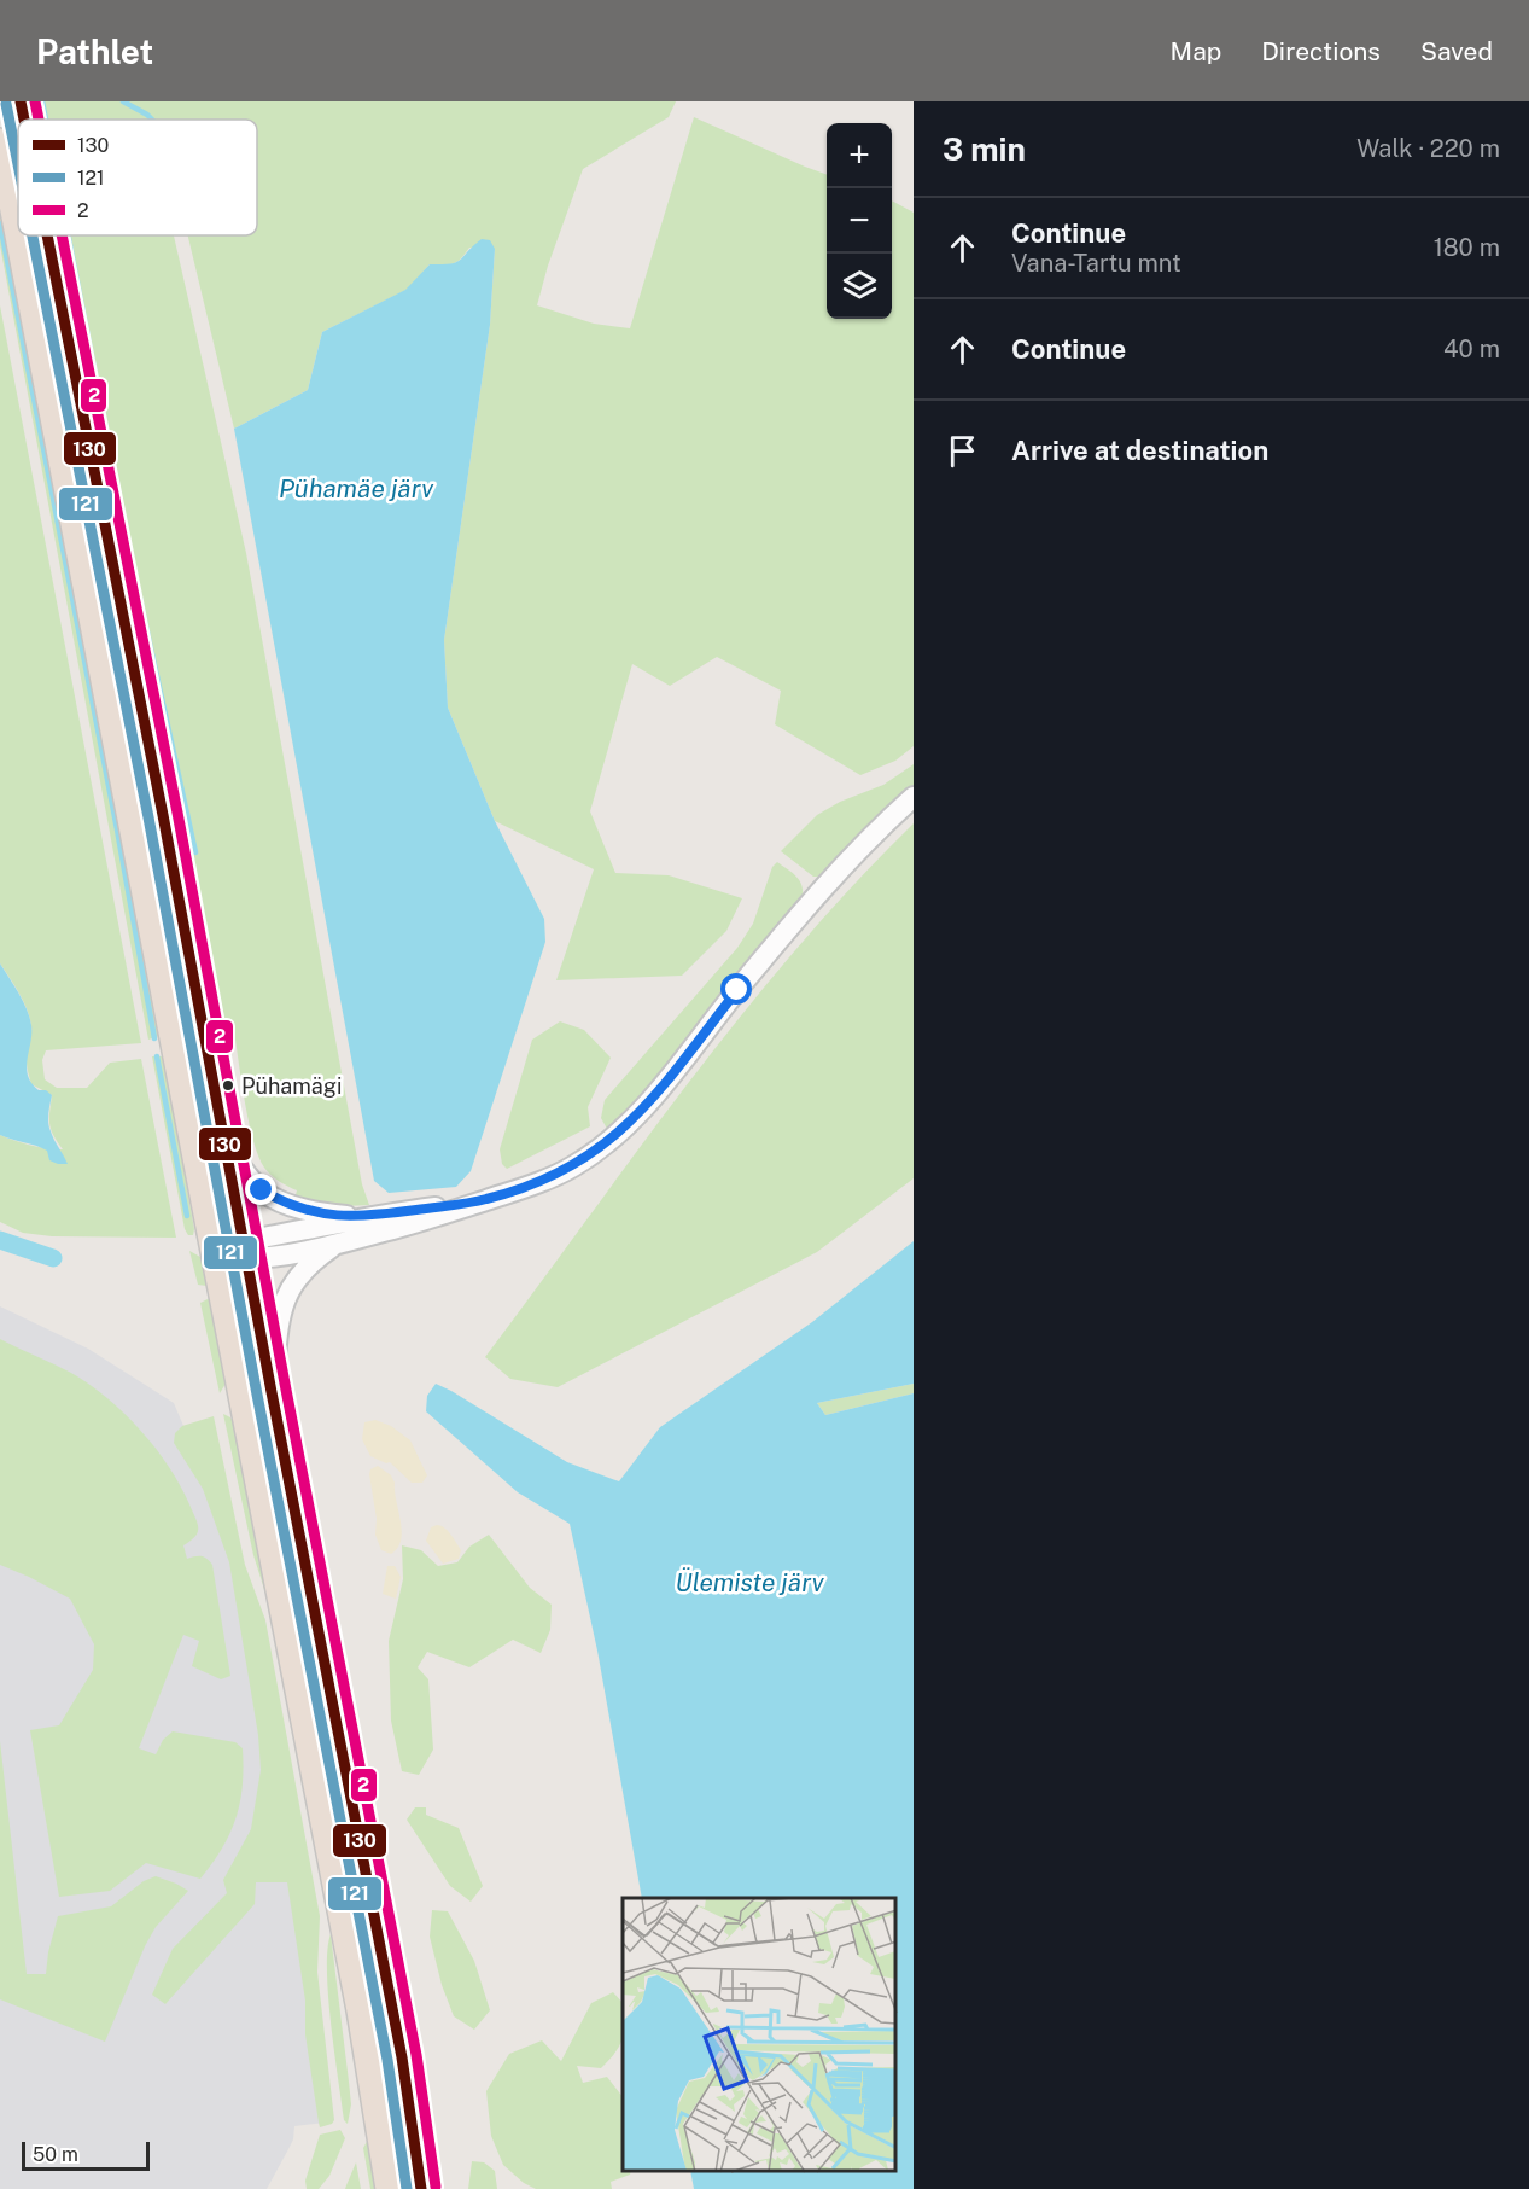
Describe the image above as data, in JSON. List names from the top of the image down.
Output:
{
  "water": ["Pühamäe järv", "Ülemiste järv"],
  "places": ["Pühamägi"],
  "lines": ["transit line 130", "transit line 2", "transit line 121"],
  "legend": ["130", "121", "2"],
  "scale_bar": "50 m",
  "page": {
    "header": "Pathlet",
    "nav": ["Map", "Directions", "Saved"],
    "heading": ["3 min", "Walk · 220 m"],
    "map_buttons": ["+", "−"],
    "list": [
      ["Continue", "Vana-Tartu mnt", "180 m"],
      ["Continue", "40 m"],
      "Arrive at destination"
    ],
    "scale": "50 m"
  }
}
